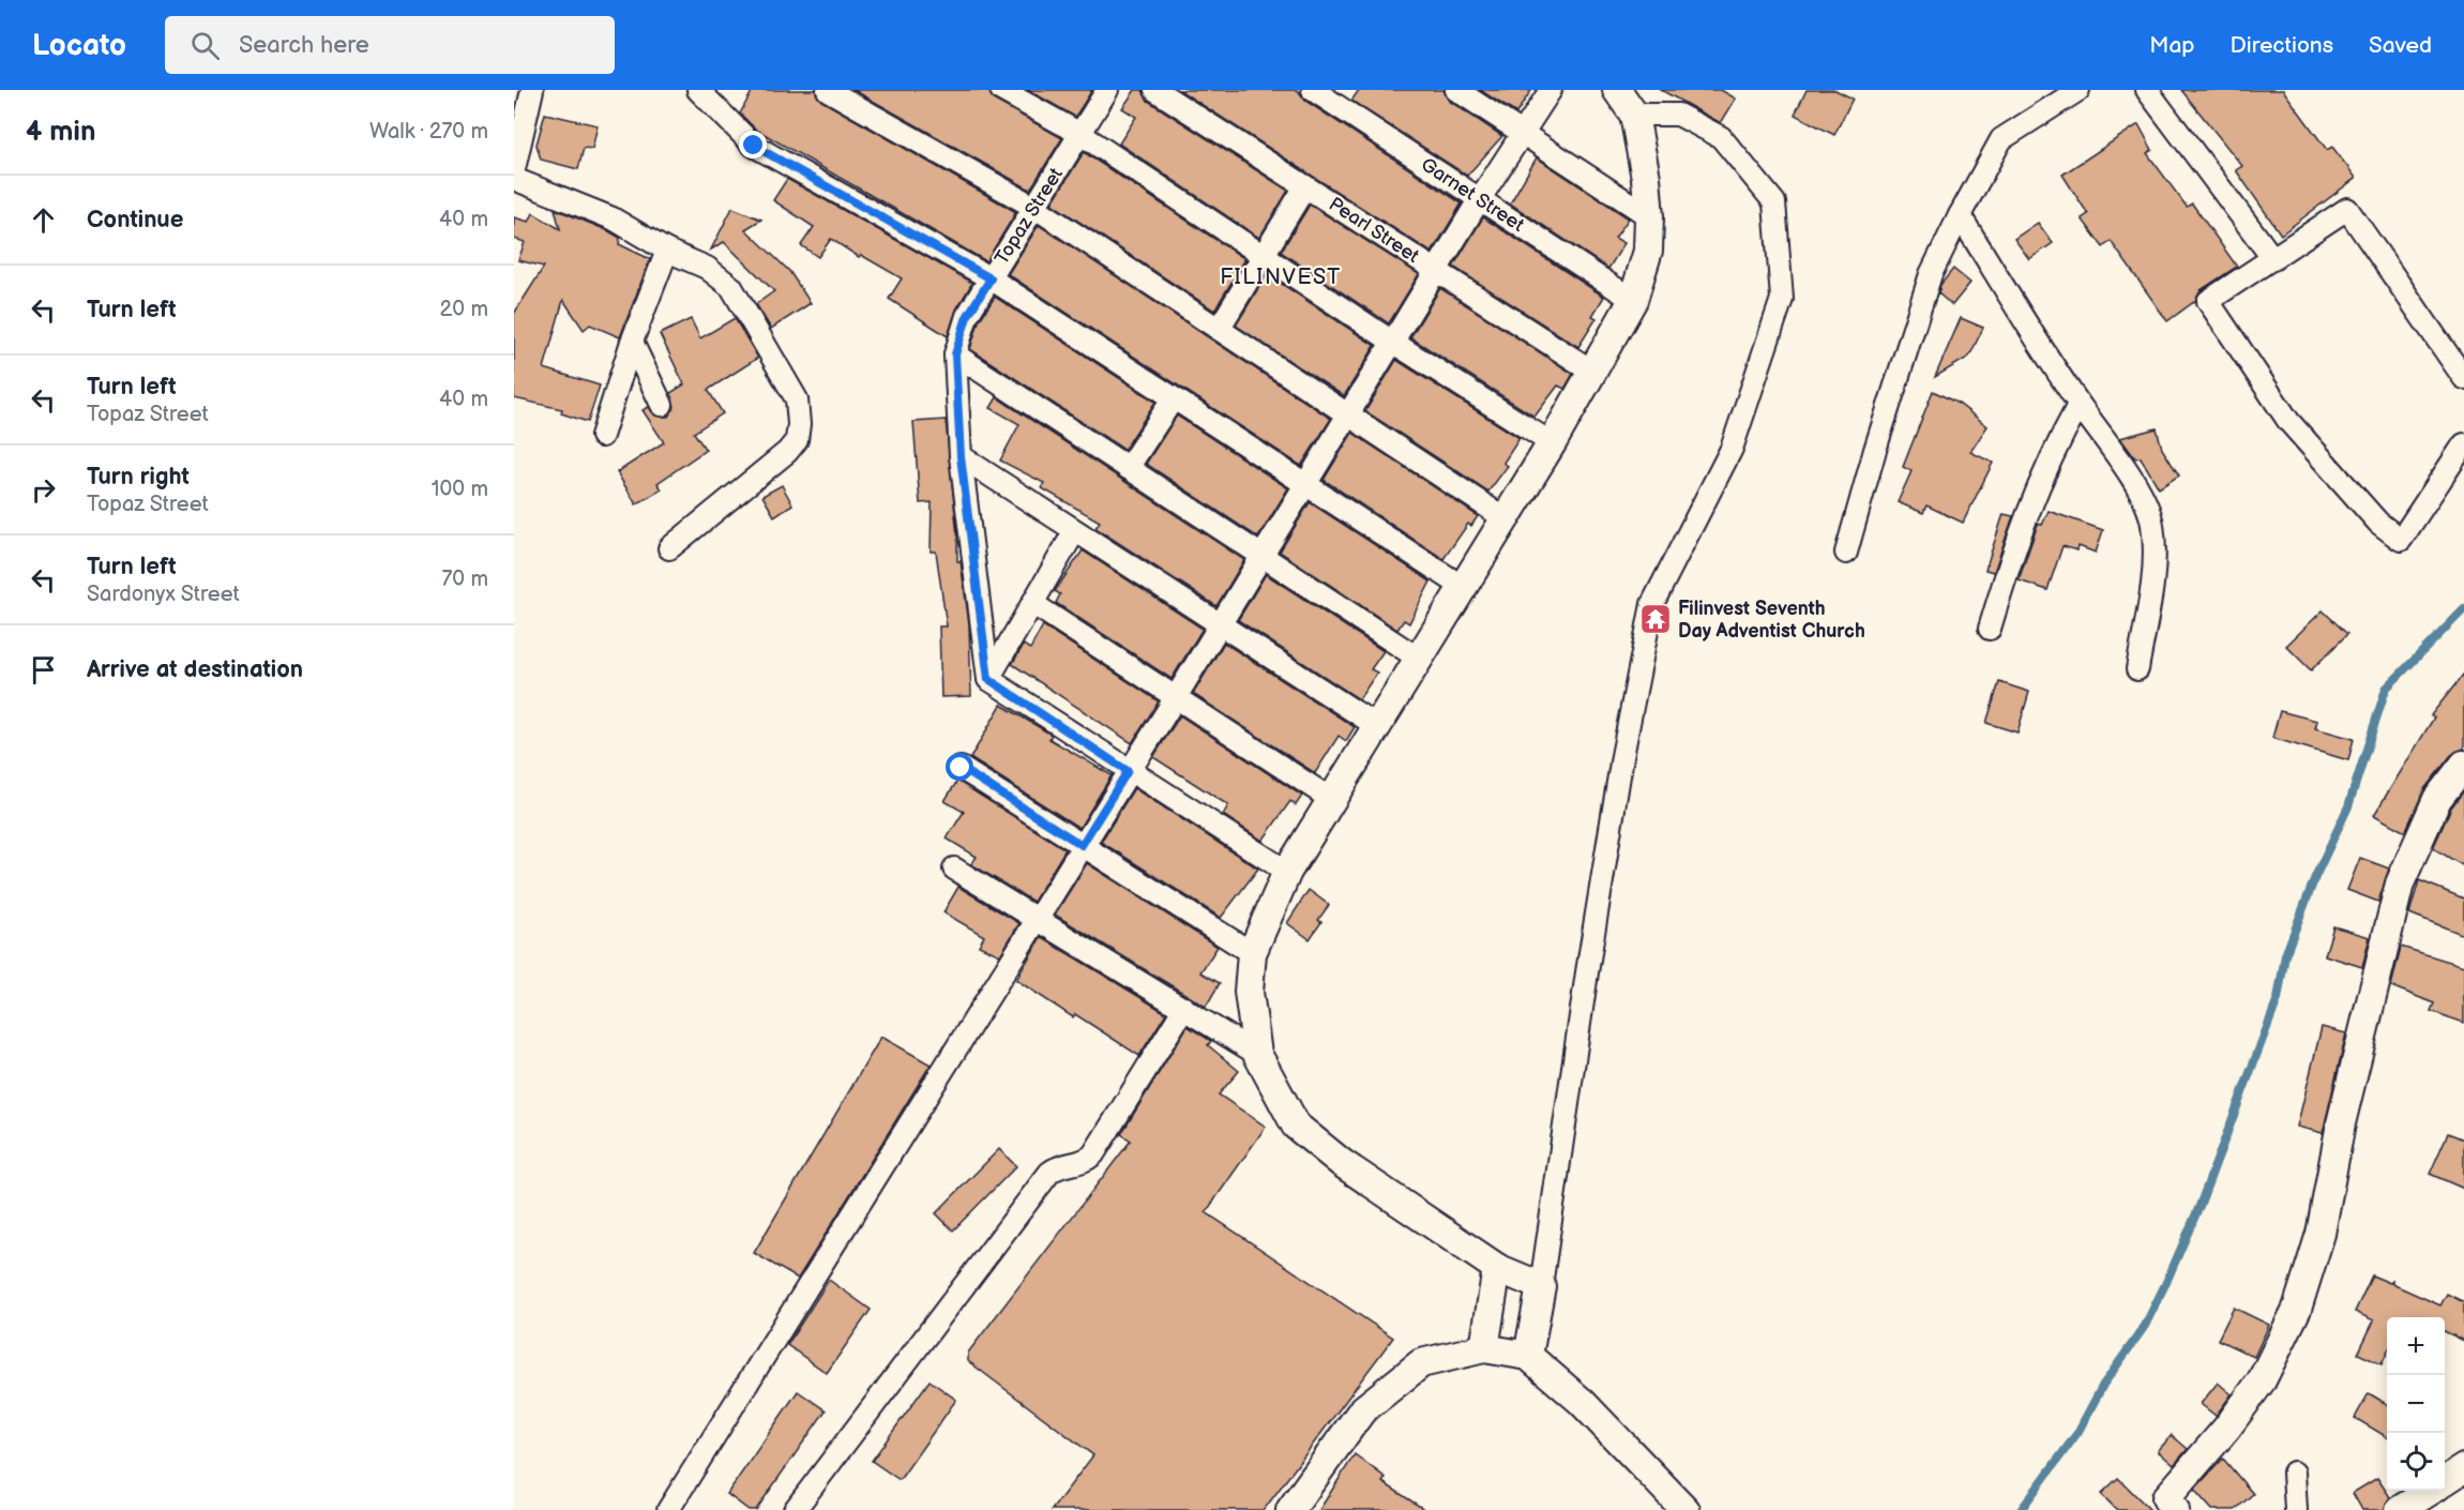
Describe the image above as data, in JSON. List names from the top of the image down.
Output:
{
  "streets": {
    "street": ["Garnet Street", "Topaz Street", "Pearl Street"]
  },
  "districts": ["FILINVEST"],
  "places": {
    "temple": ["Filinvest Seventh Day Adventist Church"]
  },
  "page": {
    "header": "Locato",
    "search": "Search here",
    "nav": ["Map", "Directions", "Saved"],
    "heading": ["4 min", "Walk · 270 m"],
    "list": [
      ["Continue", "40 m"],
      ["Turn left", "20 m"],
      ["Turn left", "Topaz Street", "40 m"],
      ["Turn right", "Topaz Street", "100 m"],
      ["Turn left", "Sardonyx Street", "70 m"],
      "Arrive at destination"
    ],
    "map_buttons": ["+", "−"]
  }
}
